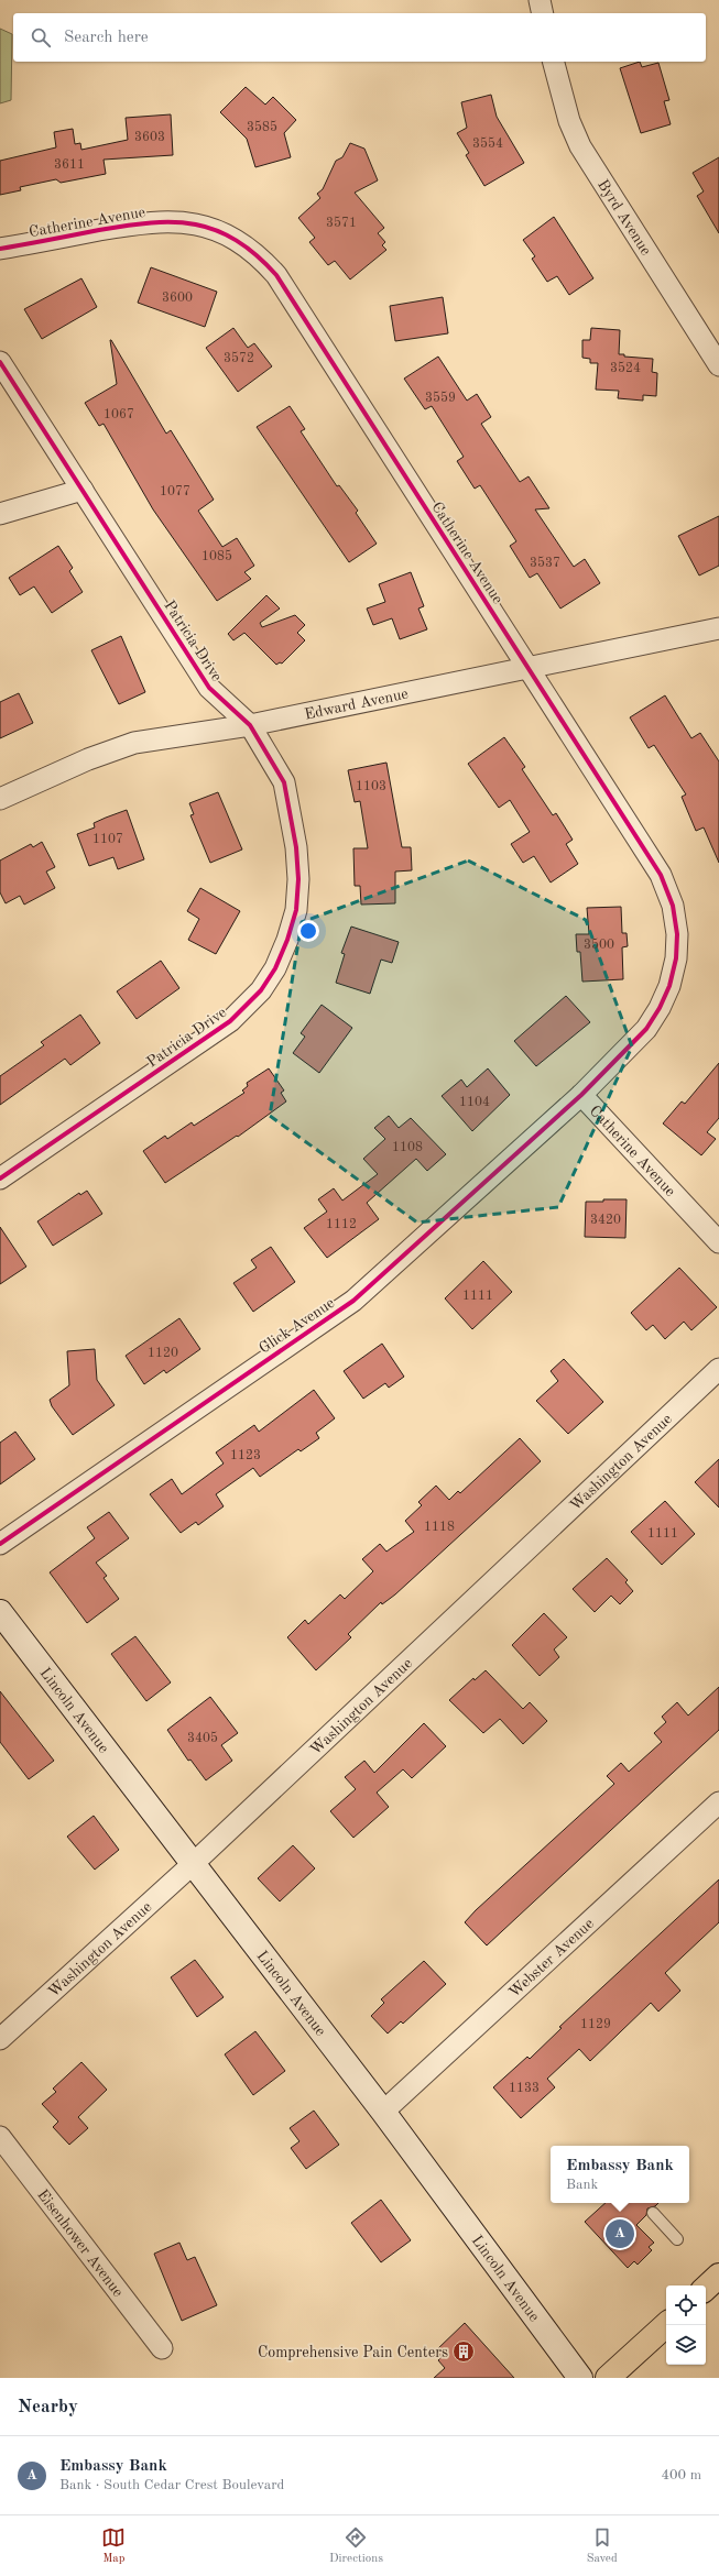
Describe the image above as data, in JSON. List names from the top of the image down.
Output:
{
  "streets": {
    "street": [
      "Byrd Avenue",
      "Catherine Avenue",
      "Patricia Drive",
      "Edward Avenue",
      "Glick Avenue",
      "Washington Avenue",
      "Lincoln Avenue",
      "Webster Avenue",
      "Eisenhower Avenue"
    ]
  },
  "crossings": [
    ["Catherine Avenue", "Edward Avenue"],
    ["Catherine Avenue", "Glick Avenue"],
    ["Patricia Drive", "Edward Avenue"],
    ["Washington Avenue", "Lincoln Avenue"],
    ["Lincoln Avenue", "Webster Avenue"]
  ],
  "places": {
    "building": ["Comprehensive Pain Centers"]
  },
  "house_numbers": [
    "3585",
    "3603",
    "3554",
    "3611",
    "3571",
    "3600",
    "3572",
    "3524",
    "3559",
    "1067",
    "1077",
    "1085",
    "3537",
    "1103",
    "1107",
    "3500",
    "1104",
    "1108",
    "3420",
    "1112",
    "1111",
    "1120",
    "1123",
    "1118",
    "1111",
    "3405",
    "1129",
    "1133"
  ],
  "page": {
    "search": "Search here",
    "popup": ["Embassy Bank", "Bank"],
    "pins": "A",
    "heading": "Nearby",
    "list": [
      {
        "mark": "A",
        "name": "Embassy Bank",
        "note": "Bank · South Cedar Crest Boulevard",
        "value": "400 m"
      }
    ],
    "nav": ["Map", "Directions", "Saved"]
  }
}
